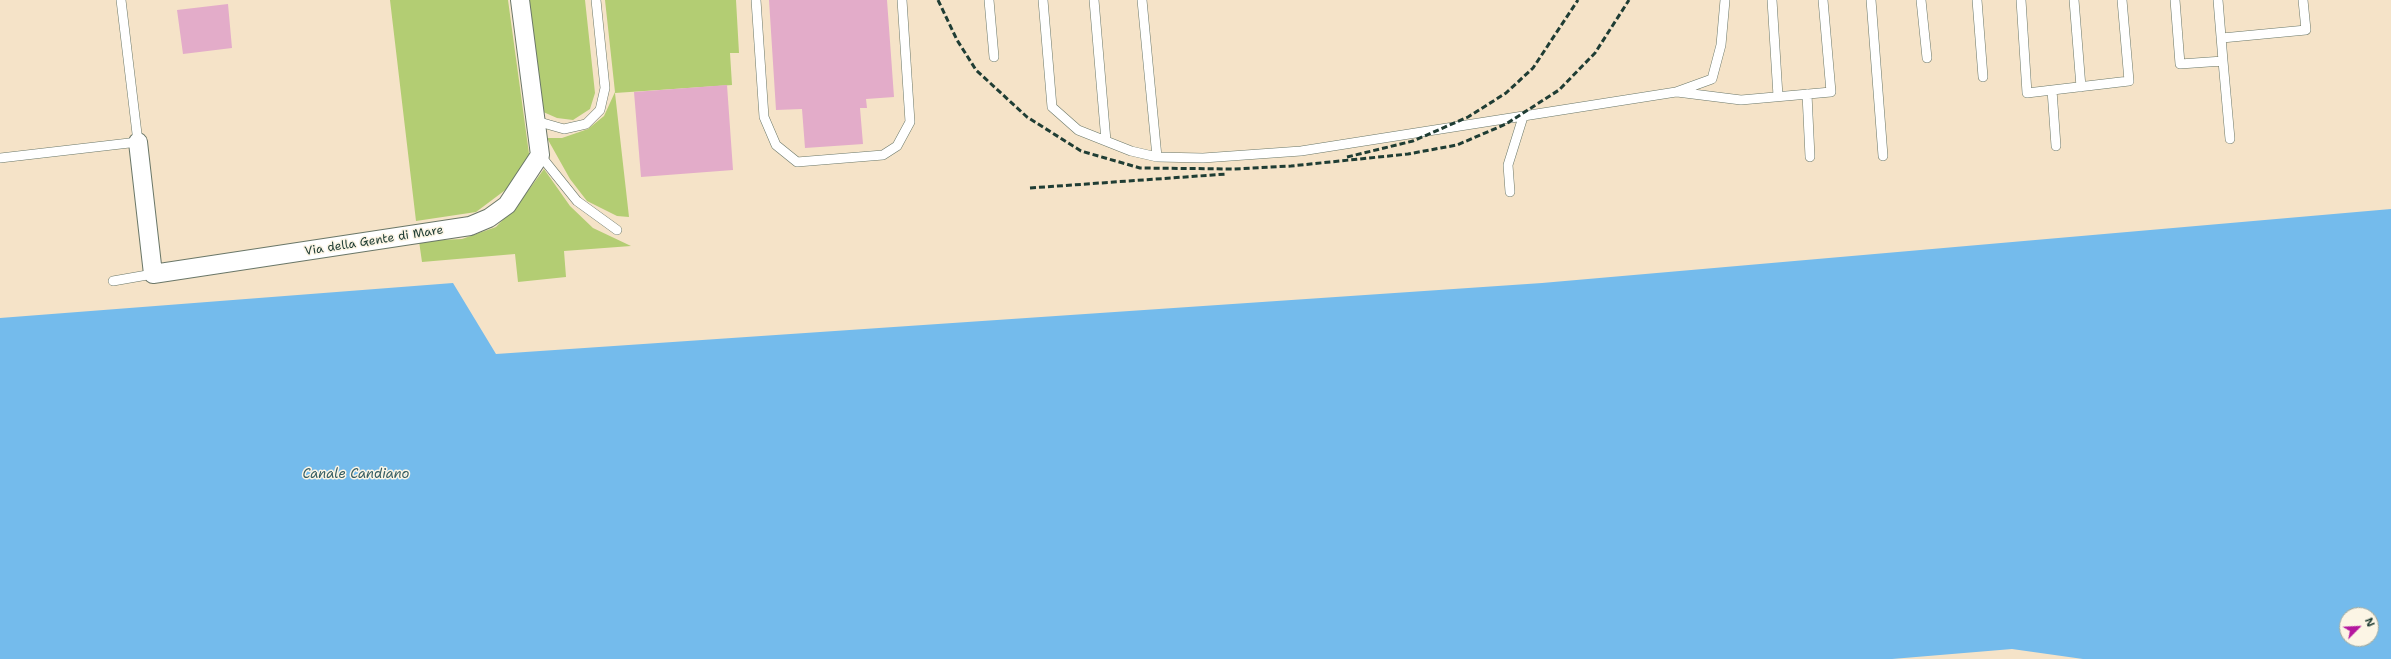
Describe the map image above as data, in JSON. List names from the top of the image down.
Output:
{
  "streets": {
    "street": ["Via della Gente di Mare"]
  },
  "water": ["Canale Candiano"],
  "north": "top right"
}
